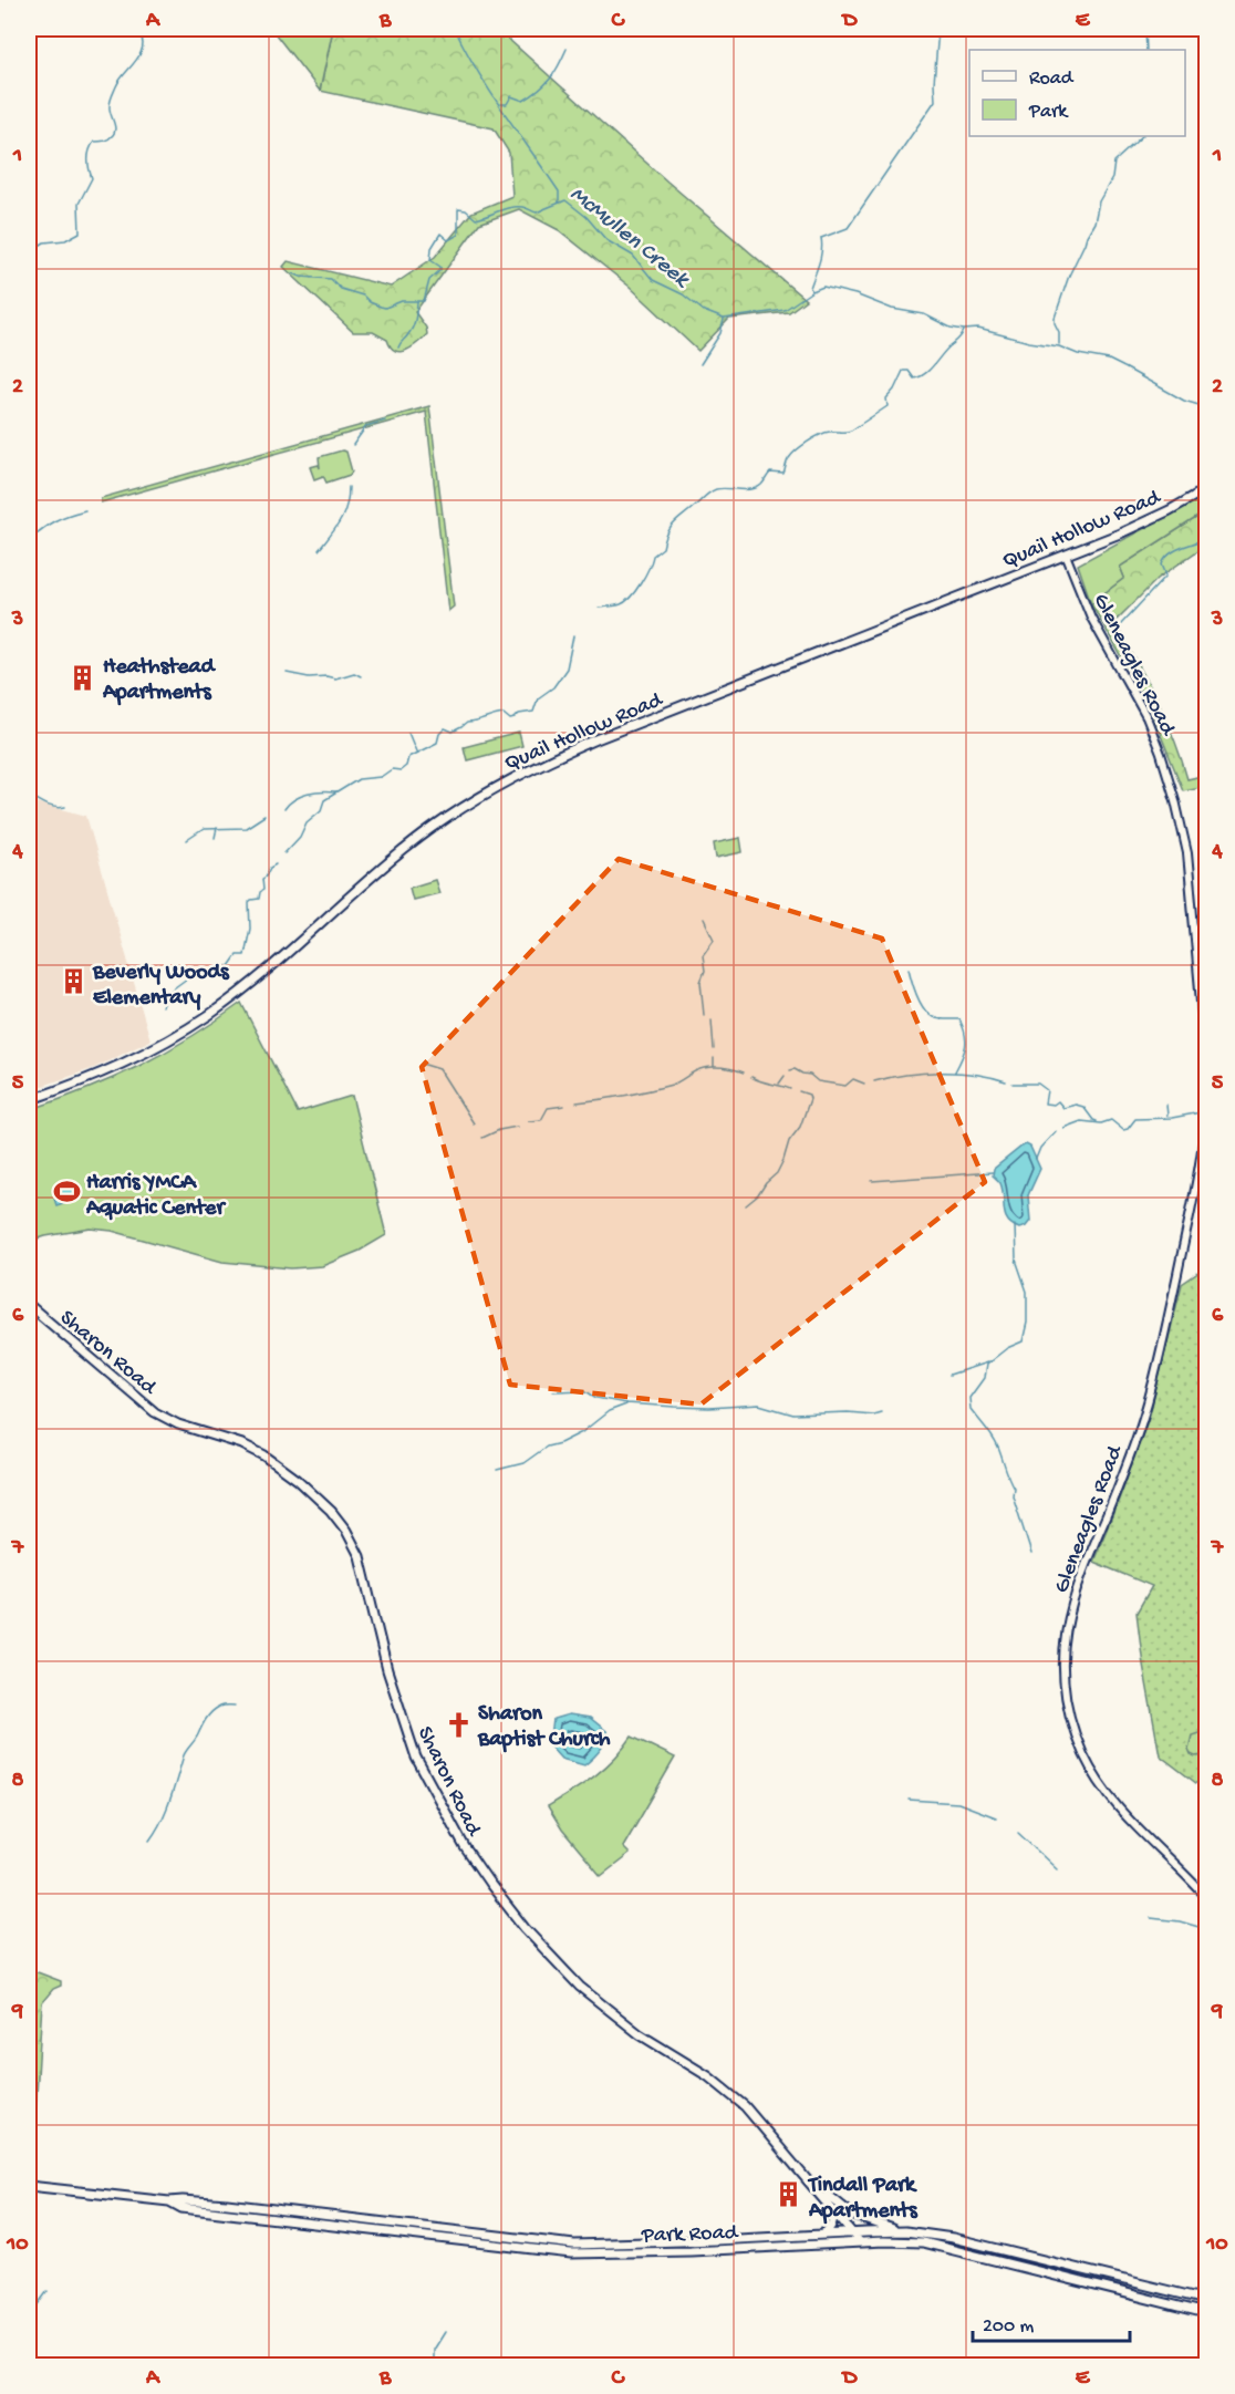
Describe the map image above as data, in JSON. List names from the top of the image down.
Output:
{
  "streets": {
    "main road": ["Quail Hollow Road", "Sharon Road", "Park Road"],
    "street": ["Gleneagles Road"]
  },
  "crossings": [
    ["Quail Hollow Road", "Gleneagles Road"],
    ["Sharon Road", "Park Road"]
  ],
  "water": ["McMullen Creek"],
  "places": {
    "building": ["Heathstead Apartments", "Beverly Woods Elementary", "Tindall Park Apartments"],
    "sports": ["Harris YMCA Aquatic Center"],
    "church": ["Sharon Baptist Church"]
  },
  "legend": ["Road", "Park"],
  "scale_bar": "200 m",
  "grid": {
    "columns": [
      "A",
      "B",
      "C",
      "D",
      "E"
    ],
    "rows": [
      "1",
      "2",
      "3",
      "4",
      "5",
      "6",
      "7",
      "8",
      "9",
      "10"
    ]
  }
}
